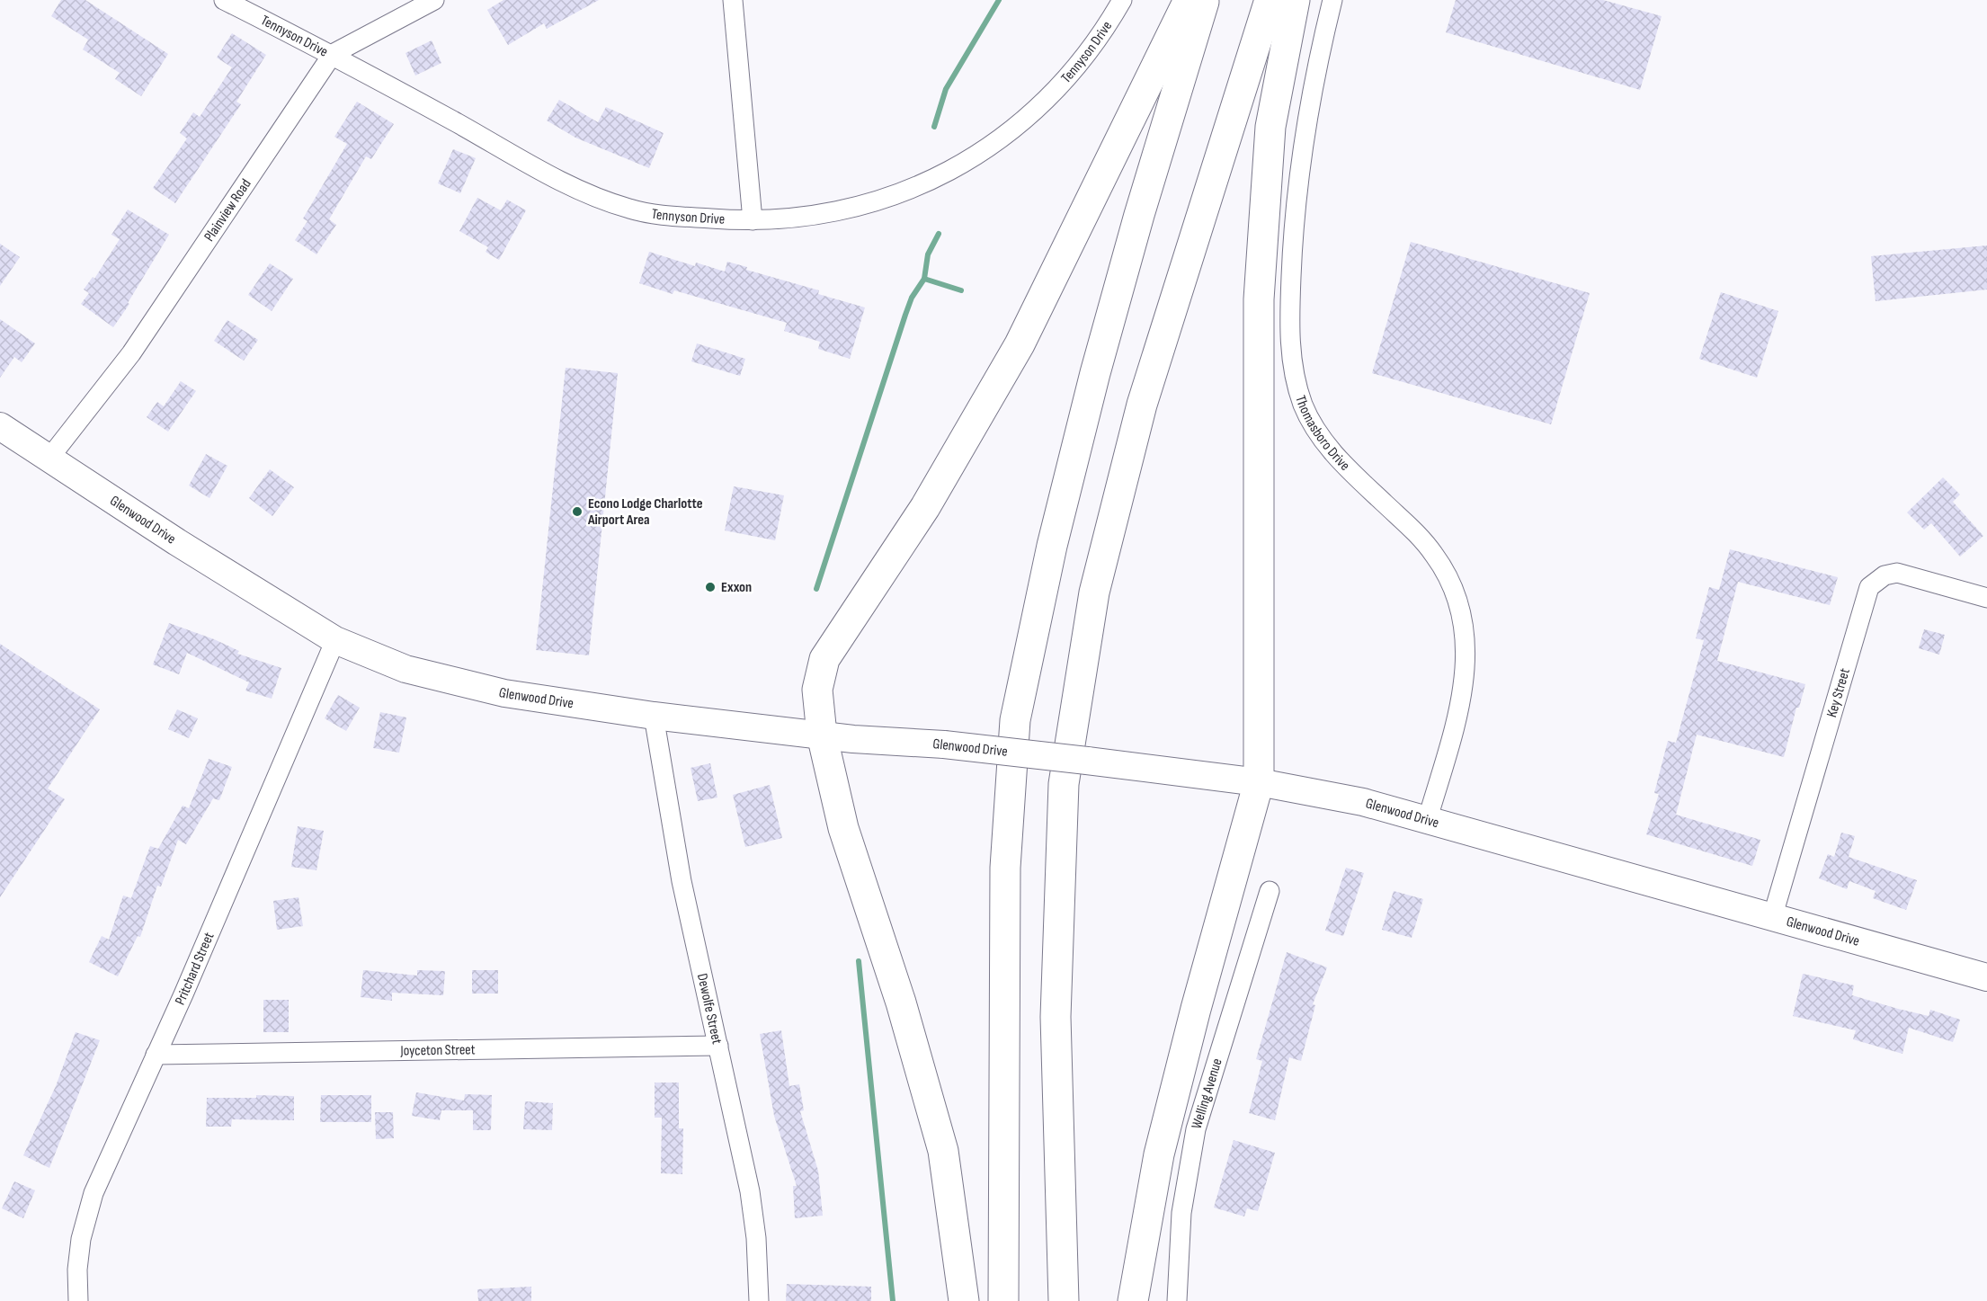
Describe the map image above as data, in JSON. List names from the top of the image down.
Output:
{
  "streets": {
    "street": [
      "Tennyson Drive",
      "Plainview Road",
      "Thomasboro Drive",
      "Glenwood Drive",
      "Key Street",
      "Pritchard Street",
      "Dewolfe Street",
      "Joyceton Street",
      "Welling Avenue"
    ]
  },
  "crossings": [
    ["Tennyson Drive", "Plainview Road"],
    ["Plainview Road", "Glenwood Drive"],
    ["Thomasboro Drive", "Glenwood Drive"],
    ["Glenwood Drive", "Key Street"],
    ["Glenwood Drive", "Pritchard Street"],
    ["Glenwood Drive", "Dewolfe Street"],
    ["Pritchard Street", "Joyceton Street"],
    ["Dewolfe Street", "Joyceton Street"]
  ],
  "places": ["Econo Lodge Charlotte Airport Area", "Exxon"]
}
